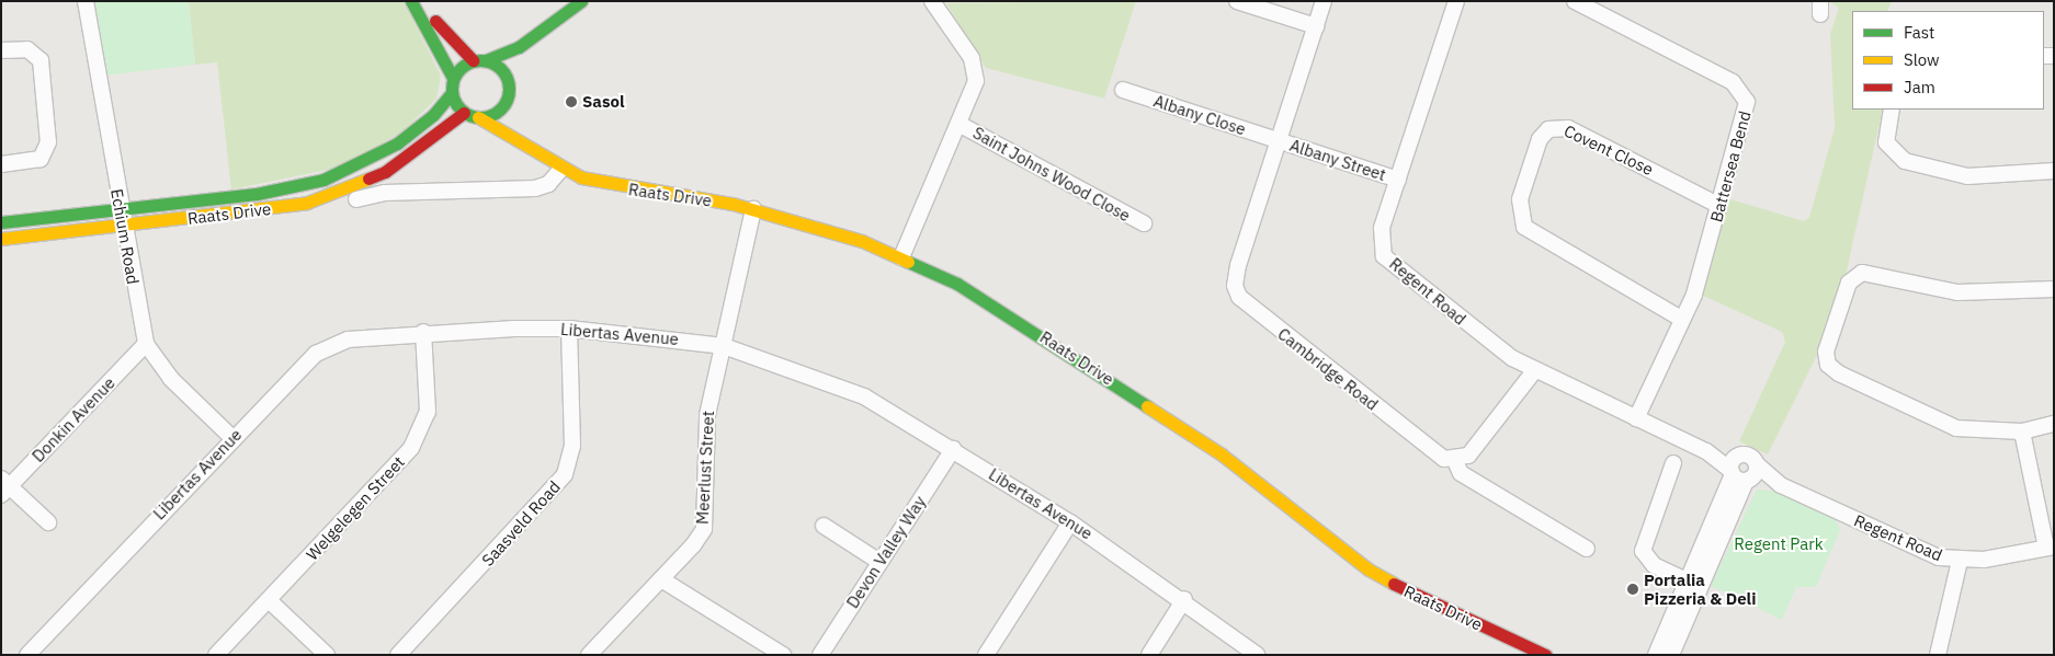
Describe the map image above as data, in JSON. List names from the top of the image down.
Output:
{
  "streets": {
    "street": [
      "Albany Close",
      "Covent Close",
      "Albany Street",
      "Battersea Bend",
      "Saint Johns Wood Close",
      "Raats Drive",
      "Echium Road",
      "Regent Road",
      "Libertas Avenue",
      "Cambridge Road",
      "Donkin Avenue",
      "Meerlust Street",
      "Welgelegen Street",
      "Saasveld Road",
      "Devon Valley Way"
    ]
  },
  "crossings": [
    ["Albany Close", "Albany Street"],
    ["Albany Close", "Cambridge Road"],
    ["Covent Close", "Battersea Bend"],
    ["Albany Street", "Regent Road"],
    ["Albany Street", "Cambridge Road"],
    ["Battersea Bend", "Regent Road"],
    ["Raats Drive", "Echium Road"],
    ["Raats Drive", "Meerlust Street"],
    ["Echium Road", "Libertas Avenue"],
    ["Echium Road", "Donkin Avenue"],
    ["Libertas Avenue", "Meerlust Street"],
    ["Libertas Avenue", "Welgelegen Street"],
    ["Libertas Avenue", "Saasveld Road"],
    ["Libertas Avenue", "Devon Valley Way"]
  ],
  "parks": ["Regent Park"],
  "places": ["Sasol", "Portalia Pizzeria & Deli"],
  "legend": ["Fast", "Slow", "Jam"]
}
